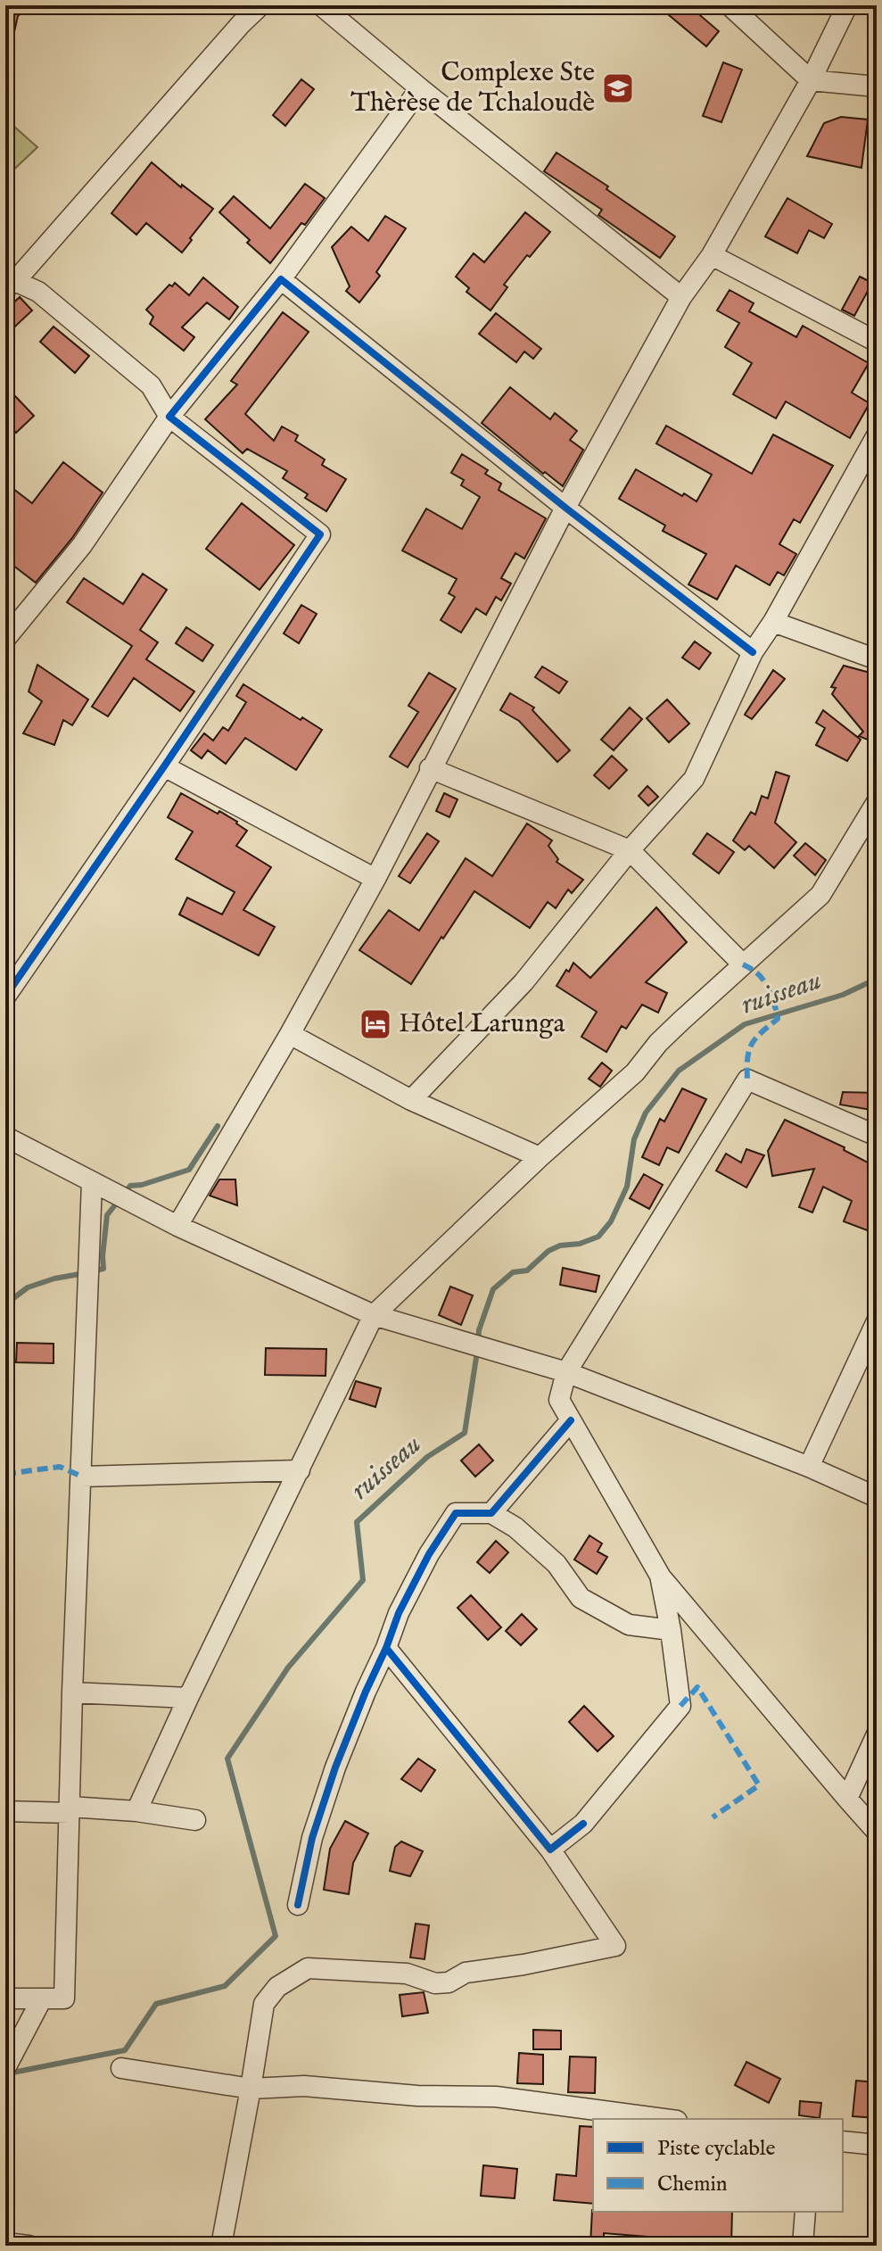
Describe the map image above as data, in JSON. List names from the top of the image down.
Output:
{
  "water": ["ruisseau"],
  "places": {
    "school or university": ["Complexe Ste Thèrèse de Tchaloudè"],
    "hotel": ["Hôtel Larunga"]
  },
  "legend": ["Piste cyclable", "Chemin"]
}
